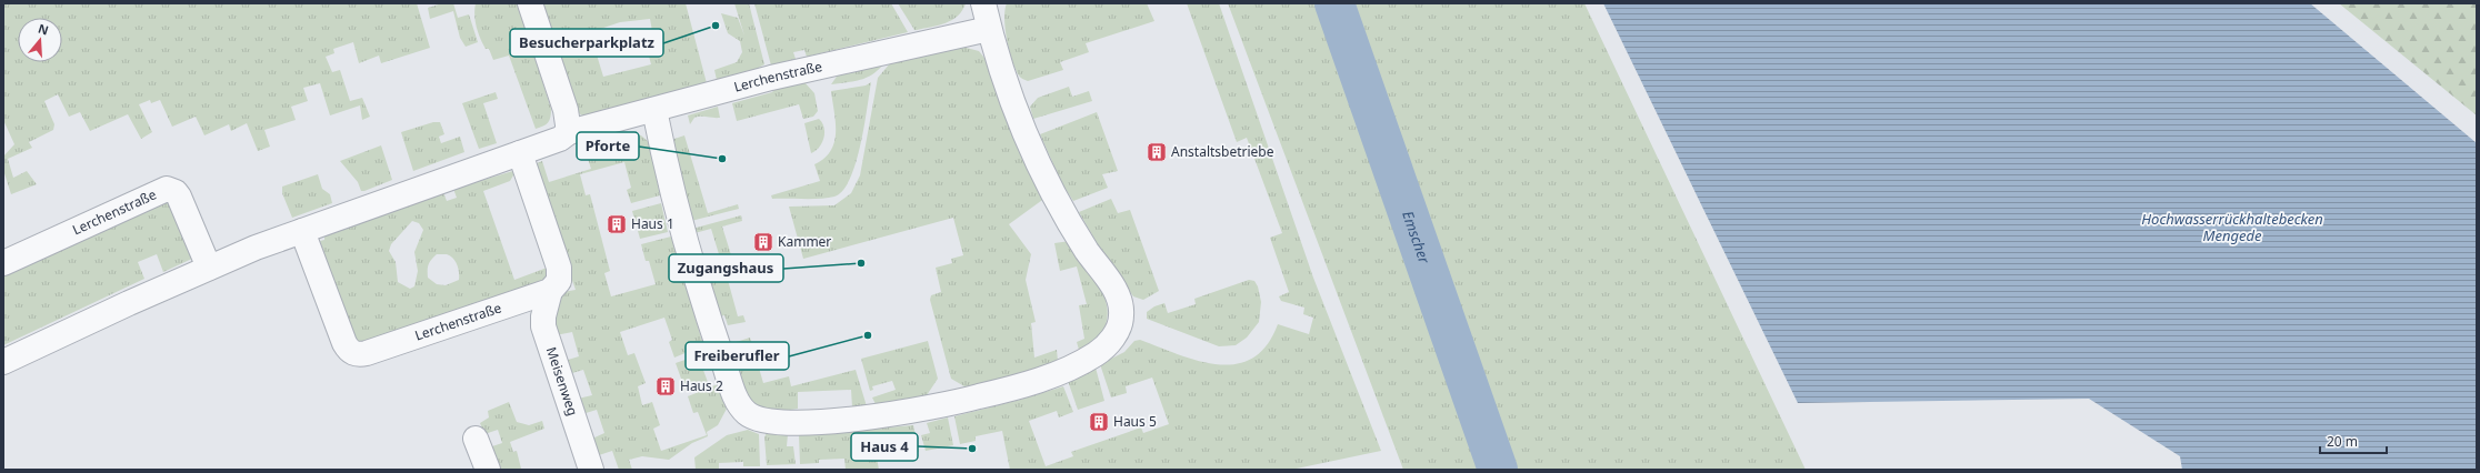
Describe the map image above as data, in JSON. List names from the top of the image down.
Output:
{
  "streets": {
    "street": ["Lerchenstraße", "Meisenweg"]
  },
  "crossings": [
    ["Lerchenstraße", "Meisenweg"]
  ],
  "water": ["Hochwasserrückhaltebecken Mengede", "Emscher"],
  "places": {
    "other": [
      "Besucherparkplatz",
      "Pforte",
      "Zugangshaus",
      "Freiberufler",
      "Haus 4"
    ],
    "building": [
      "Anstaltsbetriebe",
      "Haus 1",
      "Kammer",
      "Haus 2",
      "Haus 5"
    ]
  },
  "scale_bar": "20 m",
  "north": "top"
}
